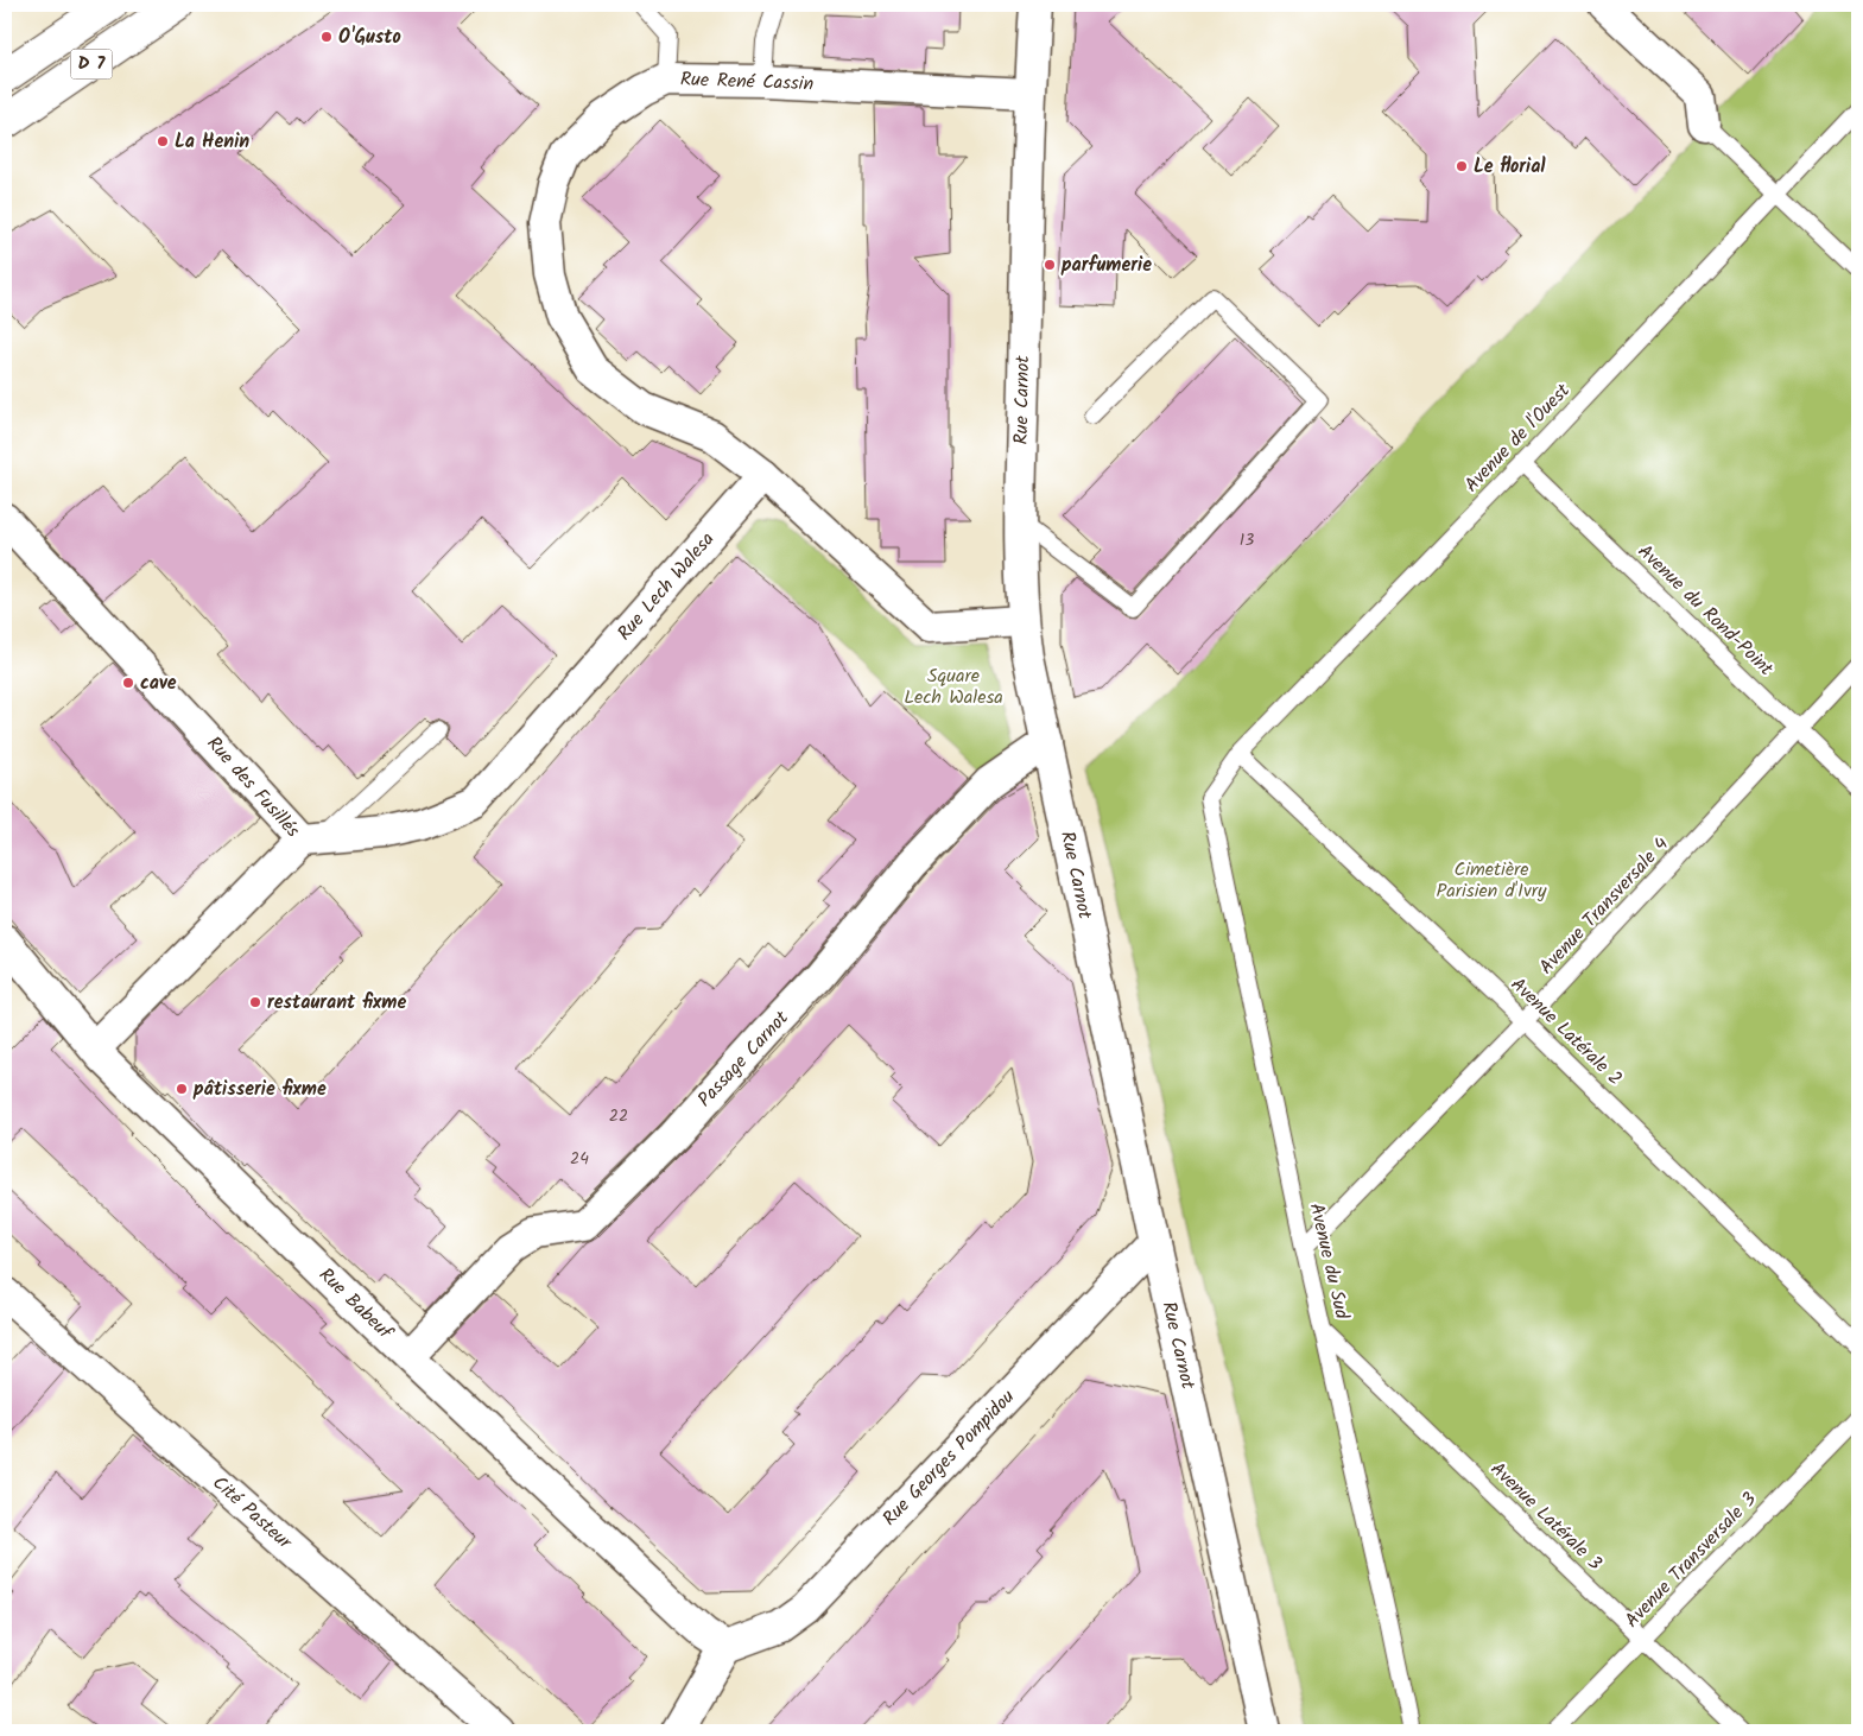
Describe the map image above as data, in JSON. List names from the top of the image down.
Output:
{
  "streets": {
    "main road": ["D 7"],
    "street": [
      "Rue René Cassin",
      "Rue Carnot",
      "Rue Lech Walesa",
      "Rue des Fusillés",
      "Passage Carnot",
      "Rue Babeuf",
      "Rue Georges Pompidou",
      "Cité Pasteur"
    ],
    "lane": [
      "Avenue de l'Ouest",
      "Avenue du Rond-Point",
      "Avenue Transversale 4",
      "Avenue Latérale 2",
      "Avenue du Sud",
      "Avenue Latérale 3",
      "Avenue Transversale 3"
    ]
  },
  "crossings": [
    ["Rue René Cassin", "Rue Carnot"],
    ["Rue René Cassin", "Rue Lech Walesa"],
    ["Rue Carnot", "Passage Carnot"],
    ["Rue Carnot", "Rue Georges Pompidou"],
    ["Avenue de l'Ouest", "Avenue du Rond-Point"],
    ["Avenue de l'Ouest", "Avenue Latérale 2"],
    ["Avenue de l'Ouest", "Avenue du Sud"],
    ["Rue Lech Walesa", "Rue des Fusillés"],
    ["Avenue du Rond-Point", "Avenue Transversale 4"],
    ["Rue des Fusillés", "Rue Babeuf"],
    ["Avenue Transversale 4", "Avenue Latérale 2"],
    ["Avenue Transversale 4", "Avenue du Sud"],
    ["Avenue du Sud", "Avenue Latérale 3"],
    ["Rue Babeuf", "Rue Georges Pompidou"],
    ["Avenue Latérale 3", "Avenue Transversale 3"]
  ],
  "parks": ["Square Lech Walesa", "Cimetière Parisien d'Ivry"],
  "places": [
    "O'Gusto",
    "La Henin",
    "Le florial",
    "parfumerie",
    "cave",
    "restaurant fixme",
    "pâtisserie fixme"
  ],
  "house_numbers": ["13", "22", "24"]
}
